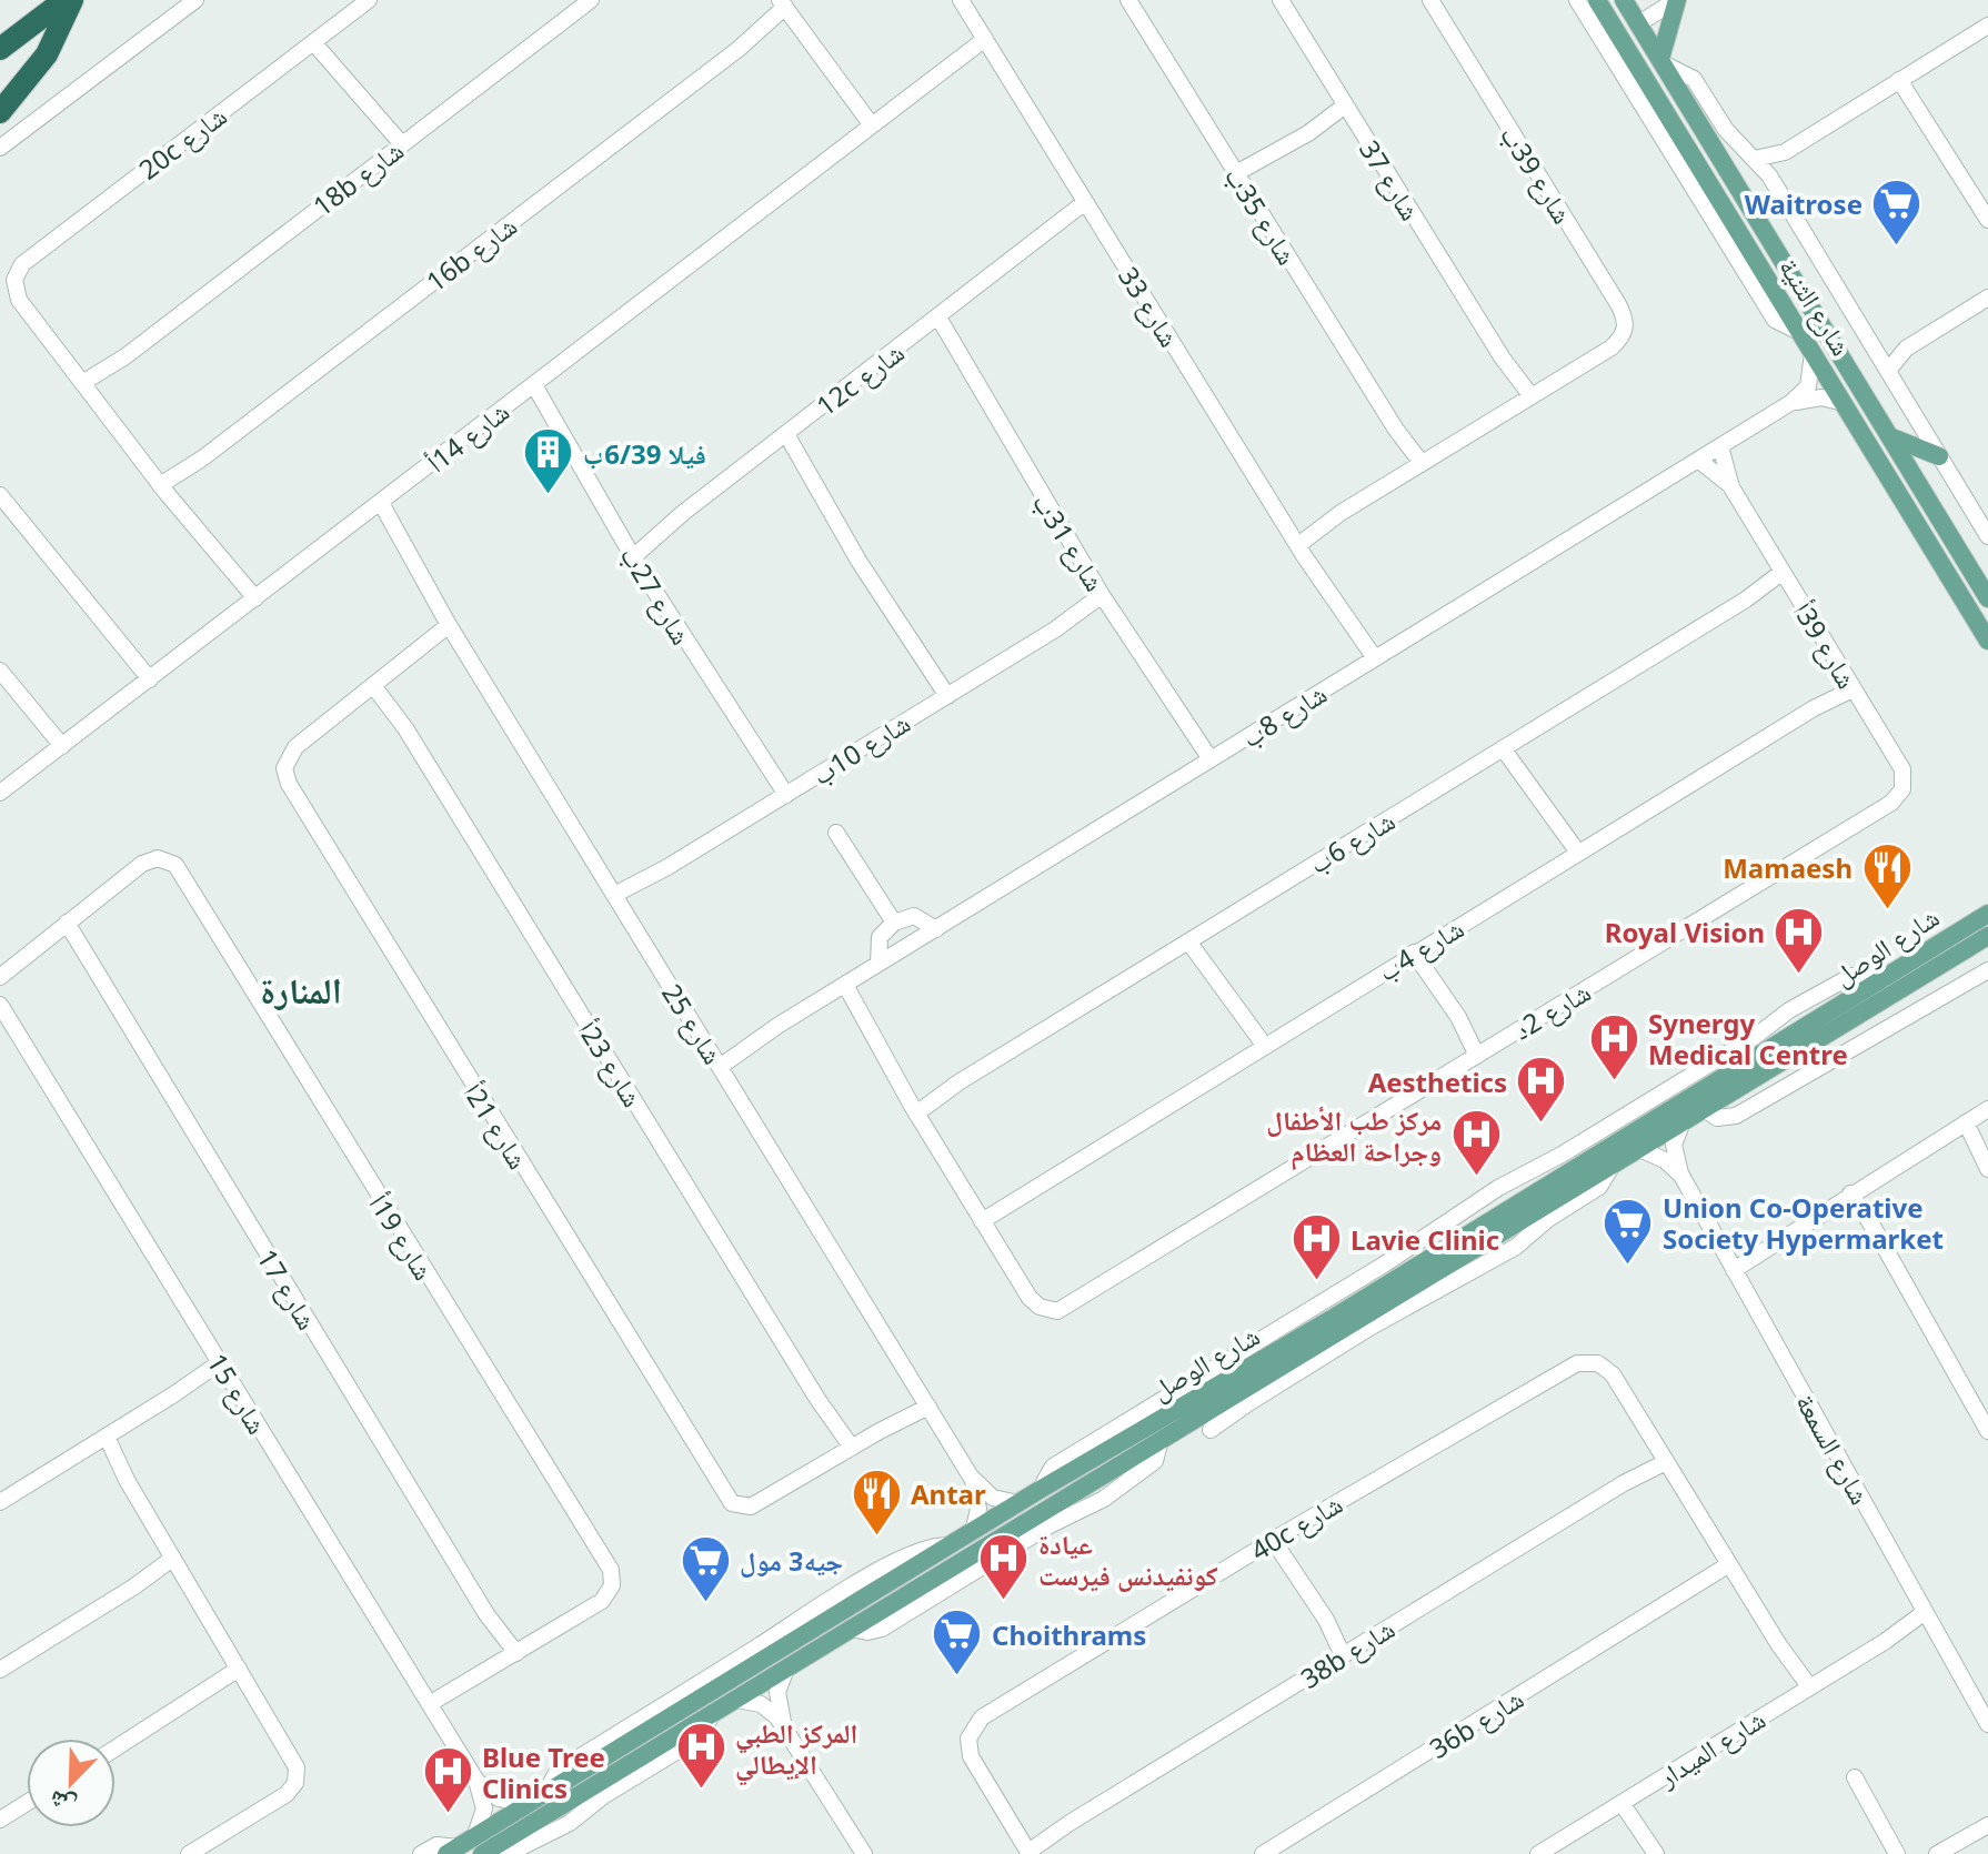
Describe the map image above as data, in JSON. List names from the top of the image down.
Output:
{
  "streets": {
    "main road": ["شارع الثنية", "شارع الوصل"],
    "street": [
      "20c شارع",
      "شارع 39ب",
      "18b شارع",
      "شارع 37",
      "شارع 35ب",
      "16b شارع",
      "شارع 33",
      "12c شارع",
      "شارع 14أ",
      "شارع 31ب",
      "شارع 27ب",
      "شارع 39أ",
      "شارع 8ب",
      "شارع 10ب",
      "شارع 6ب",
      "شارع 4ب",
      "شارع 2د",
      "شارع 25",
      "شارع 23أ",
      "شارع 21أ",
      "شارع 19أ",
      "شارع 17",
      "شارع 15",
      "شارع السمعة",
      "40c شارع",
      "38b شارع",
      "36b شارع",
      "شارع الميدار"
    ]
  },
  "crossings": [
    ["20c شارع", "18b شارع"],
    ["شارع 39ب", "شارع 37"],
    ["شارع 33", "12c شارع"],
    ["شارع 33", "شارع 14أ"],
    ["شارع 33", "شارع 8ب"],
    ["شارع الثنية", "شارع 8ب"],
    ["12c شارع", "شارع 31ب"],
    ["12c شارع", "شارع 27ب"],
    ["شارع 14أ", "شارع 27ب"],
    ["شارع 14أ", "شارع 25"],
    ["شارع 31ب", "شارع 8ب"],
    ["شارع 31ب", "شارع 10ب"],
    ["شارع 27ب", "شارع 10ب"],
    ["شارع 39أ", "شارع 8ب"],
    ["شارع 39أ", "شارع 6ب"],
    ["شارع 39أ", "شارع 4ب"],
    ["شارع 39أ", "شارع 2د"],
    ["شارع 8ب", "شارع 25"],
    ["شارع 10ب", "شارع 25"],
    ["شارع الوصل", "شارع 25"],
    ["شارع الوصل", "شارع 15"],
    ["شارع الوصل", "شارع السمعة"],
    ["شارع 4ب", "شارع 2د"],
    ["شارع 23أ", "شارع 21أ"],
    ["شارع 19أ", "شارع 17"],
    ["شارع السمعة", "شارع الميدار"],
    ["40c شارع", "38b شارع"]
  ],
  "districts": ["المنارة"],
  "places": {
    "supermarket": [
      "Waitrose",
      "Union Co-Operative Society Hypermarket",
      "جيه3 مول",
      "Choithrams"
    ],
    "building": ["فيلا 6/39ب"],
    "restaurant": ["Mamaesh", "Antar"],
    "hospital": [
      "Royal Vision",
      "Synergy Medical Centre",
      "Aesthetics",
      "مركز طب الأطفال وجراحة العظام",
      "Lavie Clinic",
      "عيادة كونفيدنس فيرست",
      "المركز الطبي الإيطالي",
      "Blue Tree Clinics"
    ]
  },
  "north": "bottom left"
}
